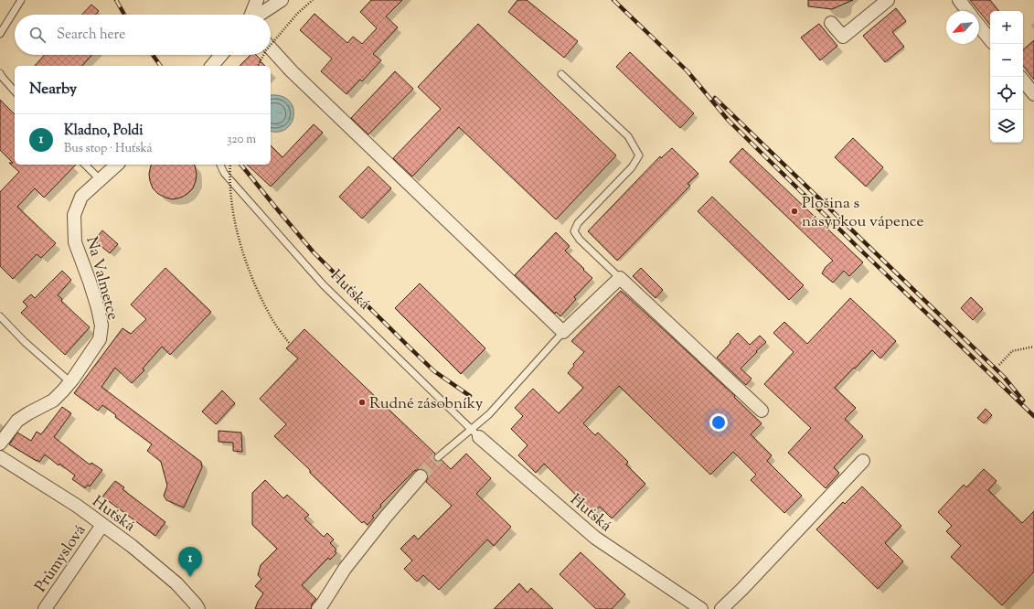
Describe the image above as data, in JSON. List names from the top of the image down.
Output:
{
  "streets": {
    "street": ["Na Valmetce", "Huťská", "Průmyslová"]
  },
  "crossings": [
    ["Huťská", "Průmyslová"]
  ],
  "places": ["Plošina s násypkou vápence", "Rudné zásobníky"],
  "north": "bottom left",
  "page": {
    "map_buttons": ["+", "−"],
    "search": "Search here",
    "heading": "Nearby",
    "list": [
      {
        "mark": "1",
        "name": "Kladno, Poldi",
        "note": "Bus stop · Huťská",
        "value": "320 m"
      }
    ],
    "pins": "1"
  }
}
